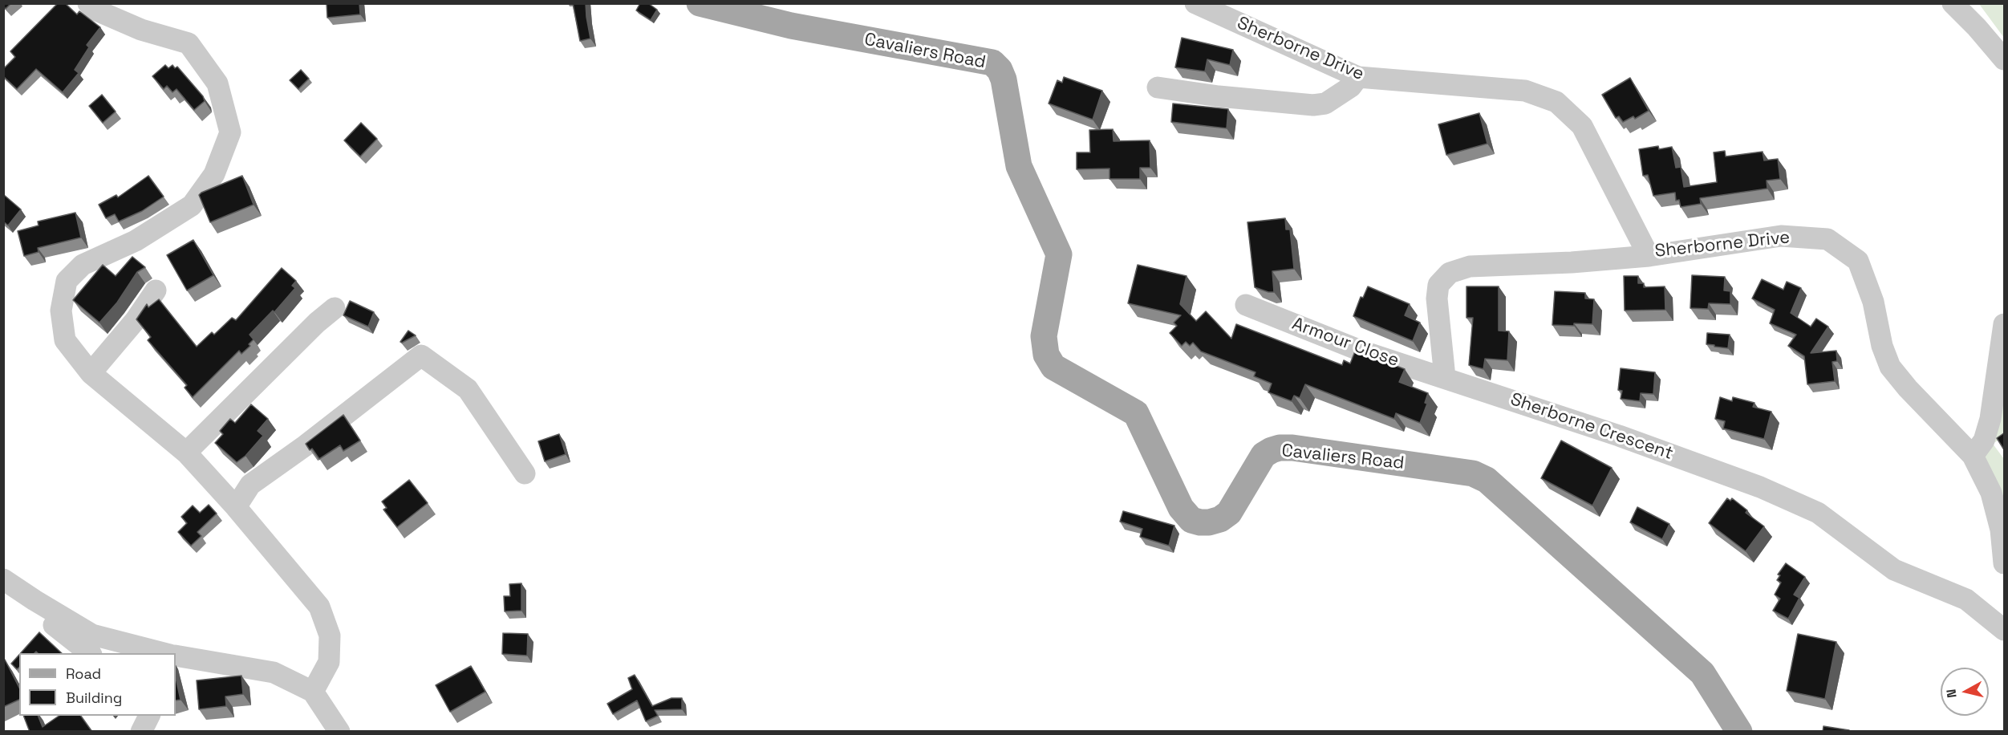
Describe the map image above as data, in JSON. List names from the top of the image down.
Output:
{
  "streets": {
    "main road": ["Cavaliers Road"],
    "street": ["Sherborne Drive", "Armour Close", "Sherborne Crescent"]
  },
  "crossings": [
    ["Armour Close", "Sherborne Crescent"]
  ],
  "legend": ["Road", "Building"],
  "north": "left"
}
